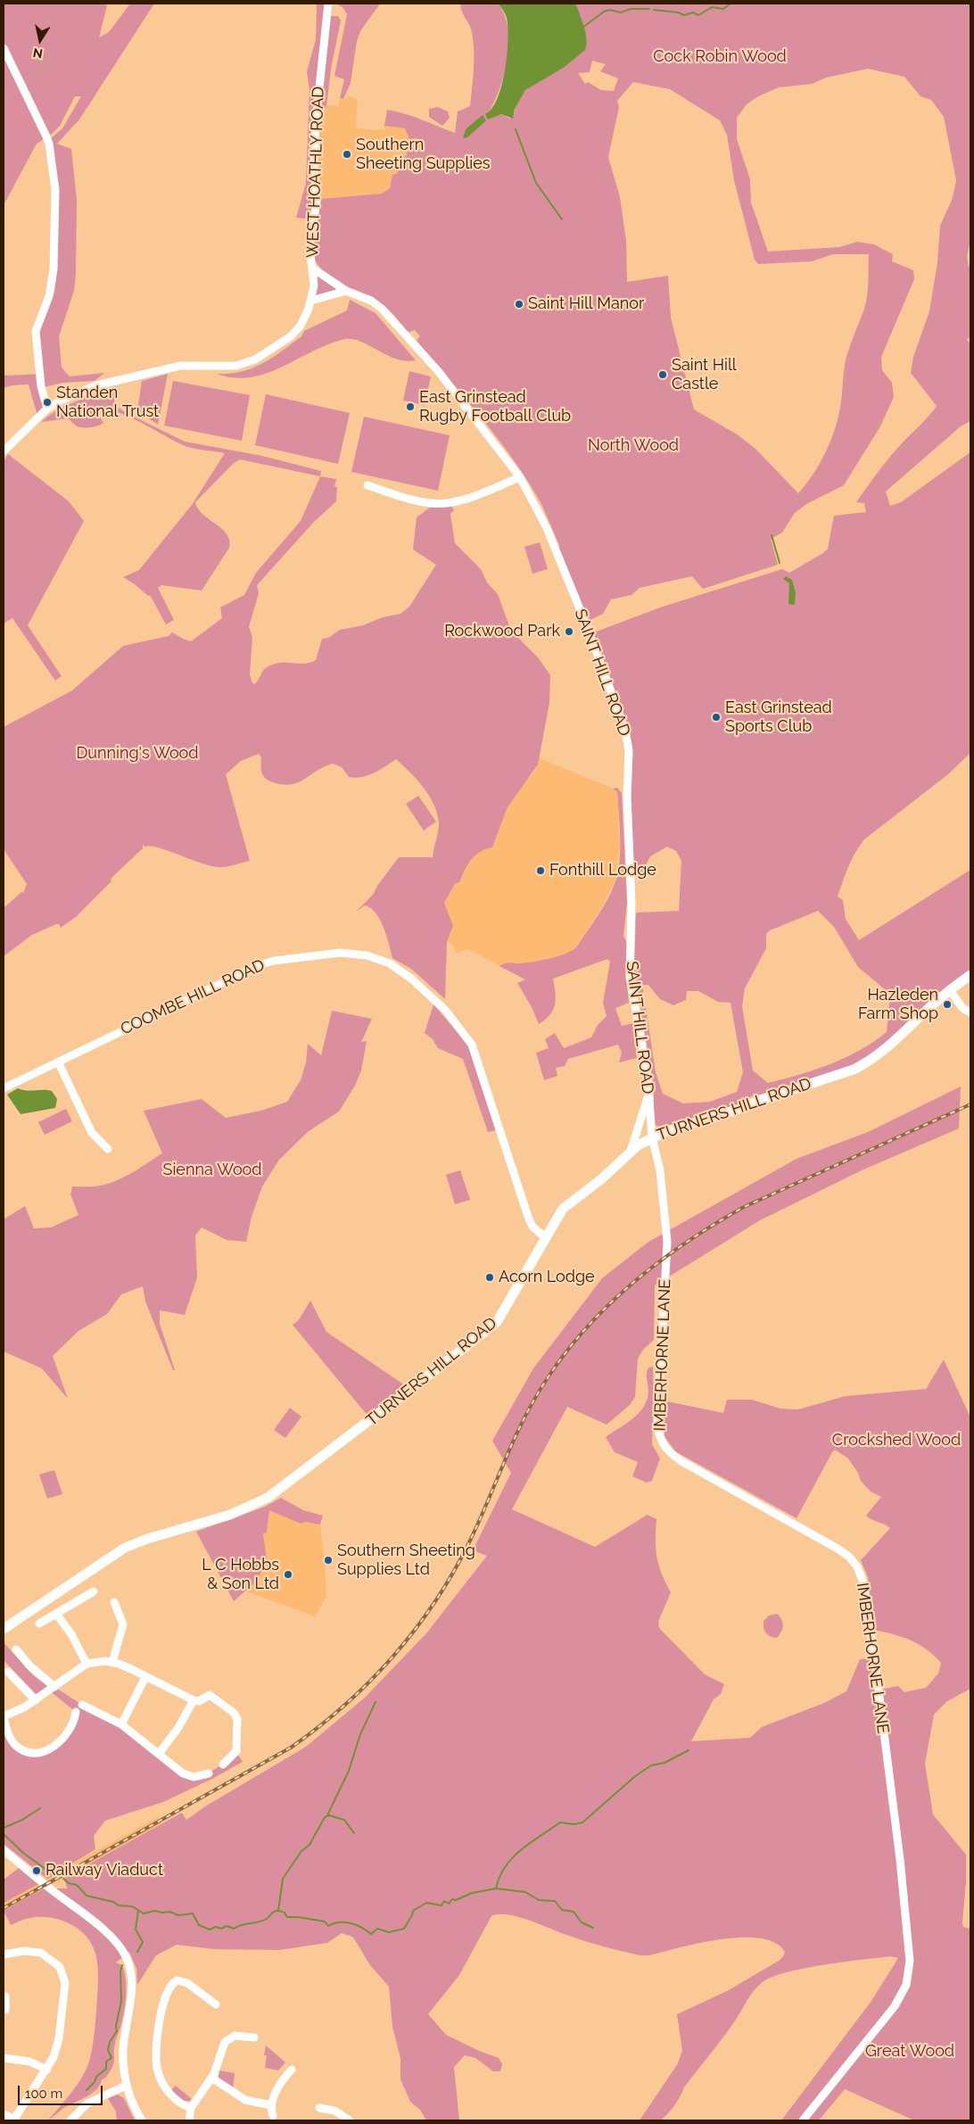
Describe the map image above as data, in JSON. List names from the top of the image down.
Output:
{
  "streets": {
    "main road": ["TURNERS HILL ROAD"],
    "street": [
      "WEST HOATHLY ROAD",
      "SAINT HILL ROAD",
      "COOMBE HILL ROAD",
      "IMBERHORNE LANE"
    ]
  },
  "crossings": [
    ["WEST HOATHLY ROAD", "SAINT HILL ROAD"],
    ["SAINT HILL ROAD", "TURNERS HILL ROAD"],
    ["SAINT HILL ROAD", "IMBERHORNE LANE"],
    ["COOMBE HILL ROAD", "TURNERS HILL ROAD"],
    ["TURNERS HILL ROAD", "IMBERHORNE LANE"]
  ],
  "parks": [
    "Cock Robin Wood",
    "North Wood",
    "Dunning's Wood",
    "Sienna Wood",
    "Crockshed Wood",
    "Great Wood"
  ],
  "places": [
    "Southern Sheeting Supplies",
    "Saint Hill Manor",
    "Saint Hill Castle",
    "Standen National Trust",
    "East Grinstead Rugby Football Club",
    "Rockwood Park",
    "East Grinstead Sports Club",
    "Fonthill Lodge",
    "Hazleden Farm Shop",
    "Acorn Lodge",
    "Southern Sheeting Supplies Ltd",
    "L C Hobbs & Son Ltd",
    "Railway Viaduct"
  ],
  "scale_bar": "100 m",
  "north": "bottom"
}
